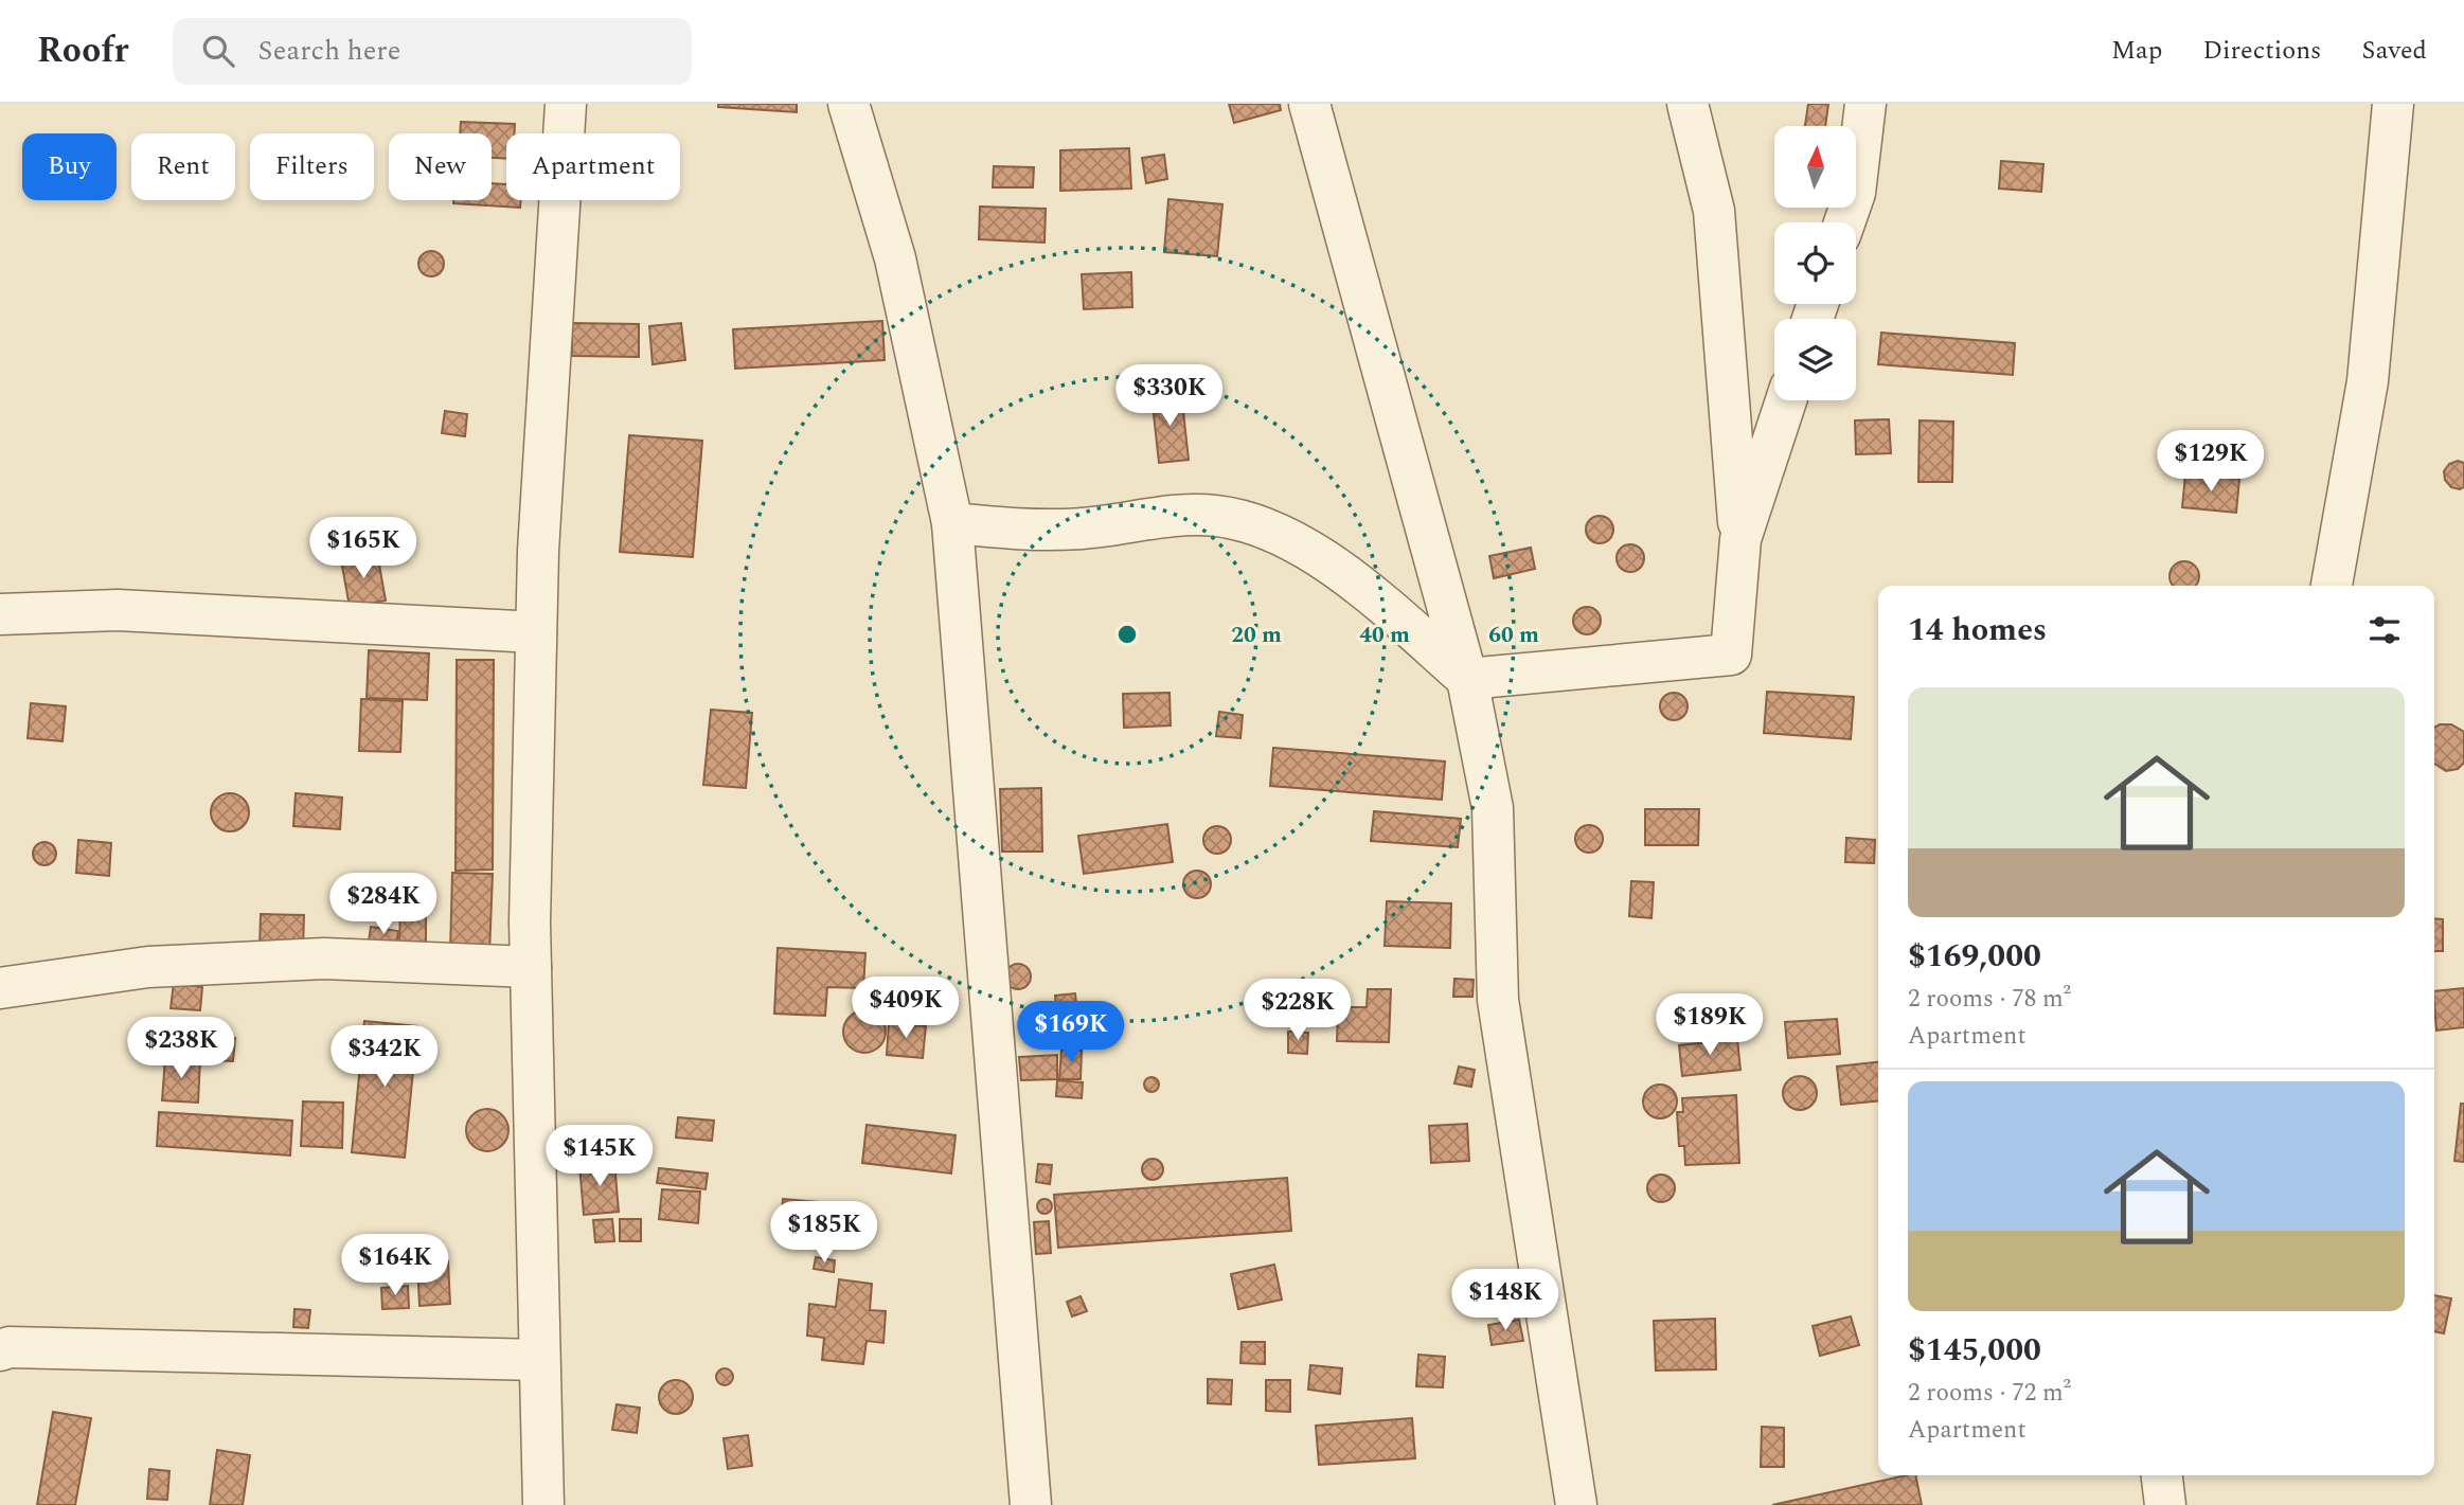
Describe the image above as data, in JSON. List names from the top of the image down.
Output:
{
  "north": "top",
  "page": {
    "header": "Roofr",
    "search": "Search here",
    "nav": ["Map", "Directions", "Saved"],
    "chip": [
      "Buy",
      "Rent",
      "Filters",
      "New",
      "Apartment"
    ],
    "price": [
      "$330K",
      "$129K",
      "$165K",
      "$284K",
      "$409K",
      "$228K",
      "$189K",
      "$169K",
      "$238K",
      "$342K",
      "$145K",
      "$185K",
      "$164K",
      "$148K"
    ],
    "heading": "14 homes",
    "list": [
      {
        "name": "$169,000",
        "note": "2 rooms · 78 m² · Apartment"
      },
      {
        "name": "$145,000",
        "note": "2 rooms · 72 m² · Apartment"
      }
    ]
  },
  "rings": ["20 m", "40 m", "60 m"]
}
